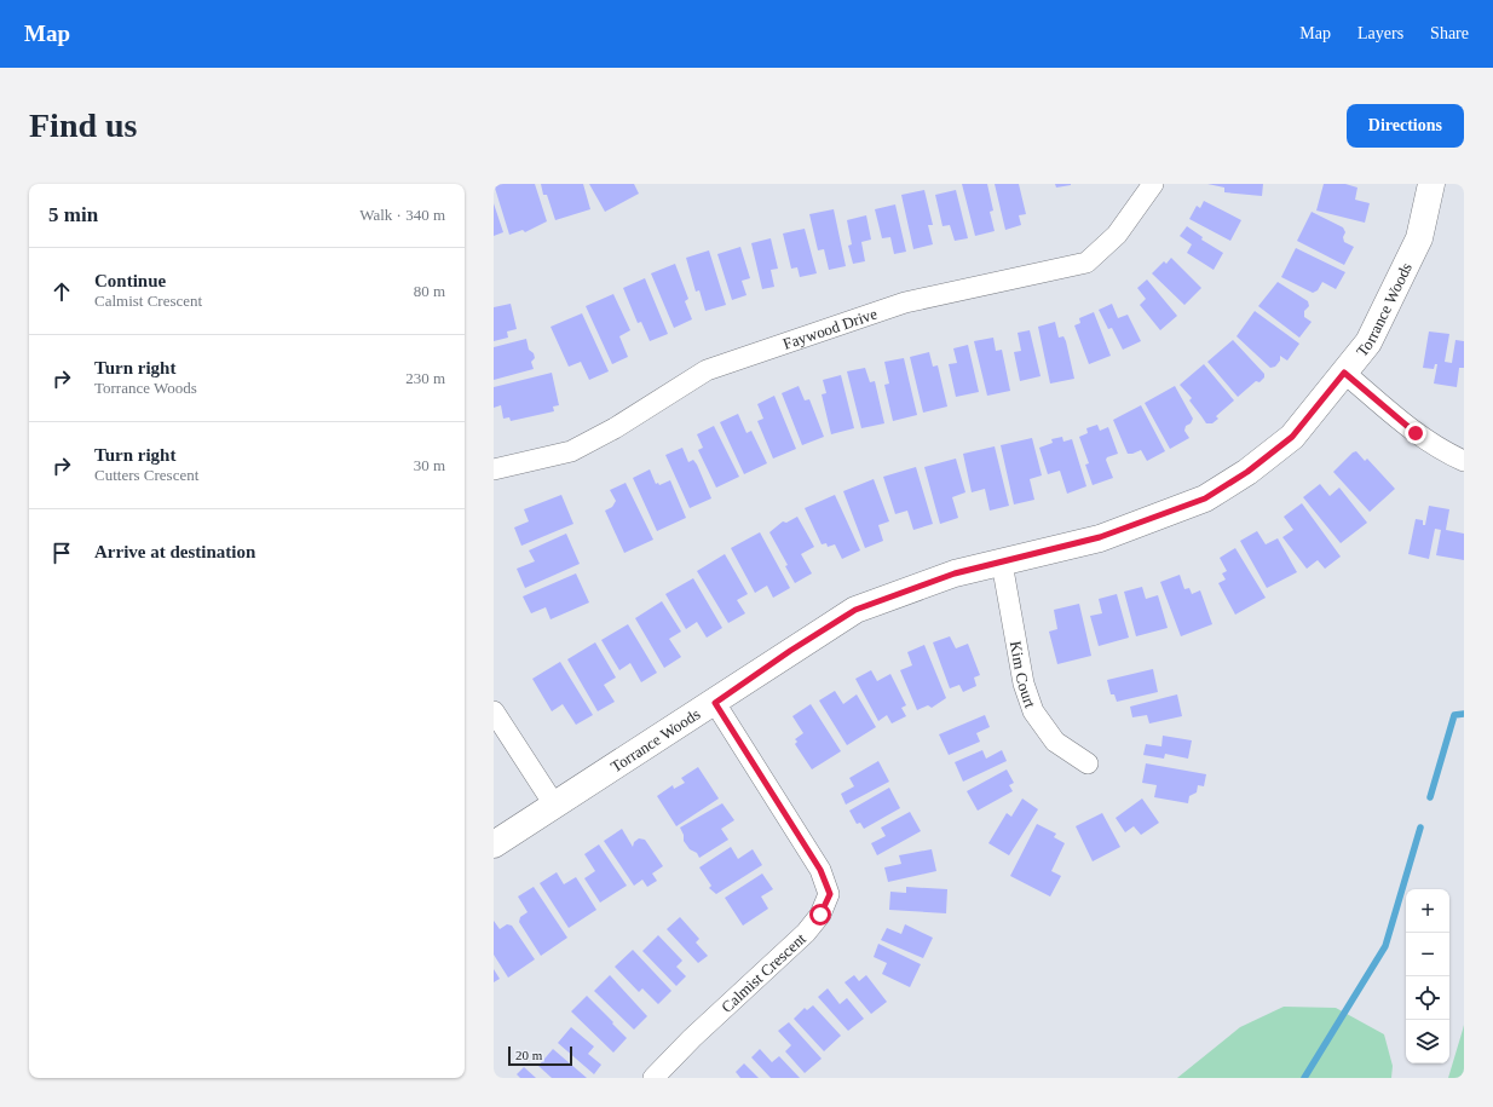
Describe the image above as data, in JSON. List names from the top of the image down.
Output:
{
  "streets": {
    "street": [
      "Torrance Woods",
      "Faywood Drive",
      "Kim Court",
      "Calmist Crescent"
    ]
  },
  "crossings": [
    ["Torrance Woods", "Kim Court"],
    ["Torrance Woods", "Calmist Crescent"]
  ],
  "scale_bar": "20 m",
  "page": {
    "header": "Map",
    "nav": ["Map", "Layers", "Share"],
    "buttons": "Directions",
    "title": "Find us",
    "heading": ["5 min", "Walk · 340 m"],
    "list": [
      ["Continue", "Calmist Crescent", "80 m"],
      ["Turn right", "Torrance Woods", "230 m"],
      ["Turn right", "Cutters Crescent", "30 m"],
      "Arrive at destination"
    ],
    "map_buttons": ["+", "−"],
    "scale": "20 m"
  }
}
